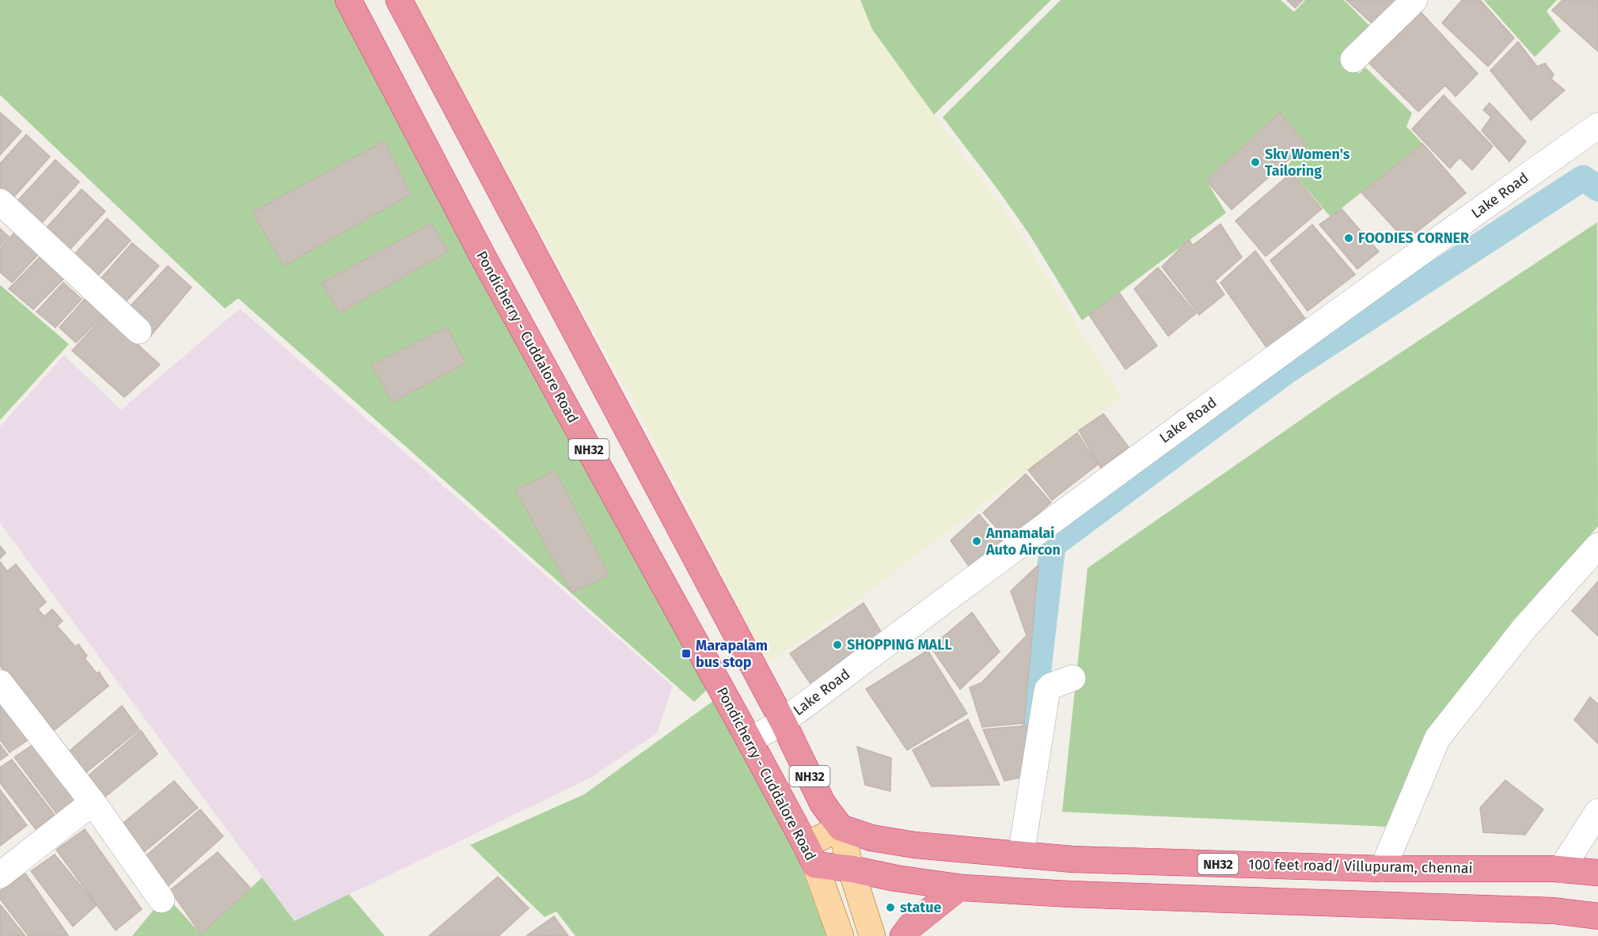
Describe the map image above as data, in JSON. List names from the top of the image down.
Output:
{
  "streets": {
    "highway": ["Pondicherry - Cuddalore Road", "NH32", "100 feet road/ Villupuram, chennai"],
    "street": ["Lake Road"]
  },
  "crossings": [
    ["Lake Road", "Pondicherry - Cuddalore Road"],
    ["Lake Road", "NH32"],
    ["NH32", "100 feet road/ Villupuram, chennai"]
  ],
  "places": {
    "other": [
      "Skv Women's Tailoring",
      "FOODIES CORNER",
      "Annamalai Auto Aircon",
      "SHOPPING MALL",
      "statue"
    ],
    "transit": ["Marapalam bus stop"]
  }
}
